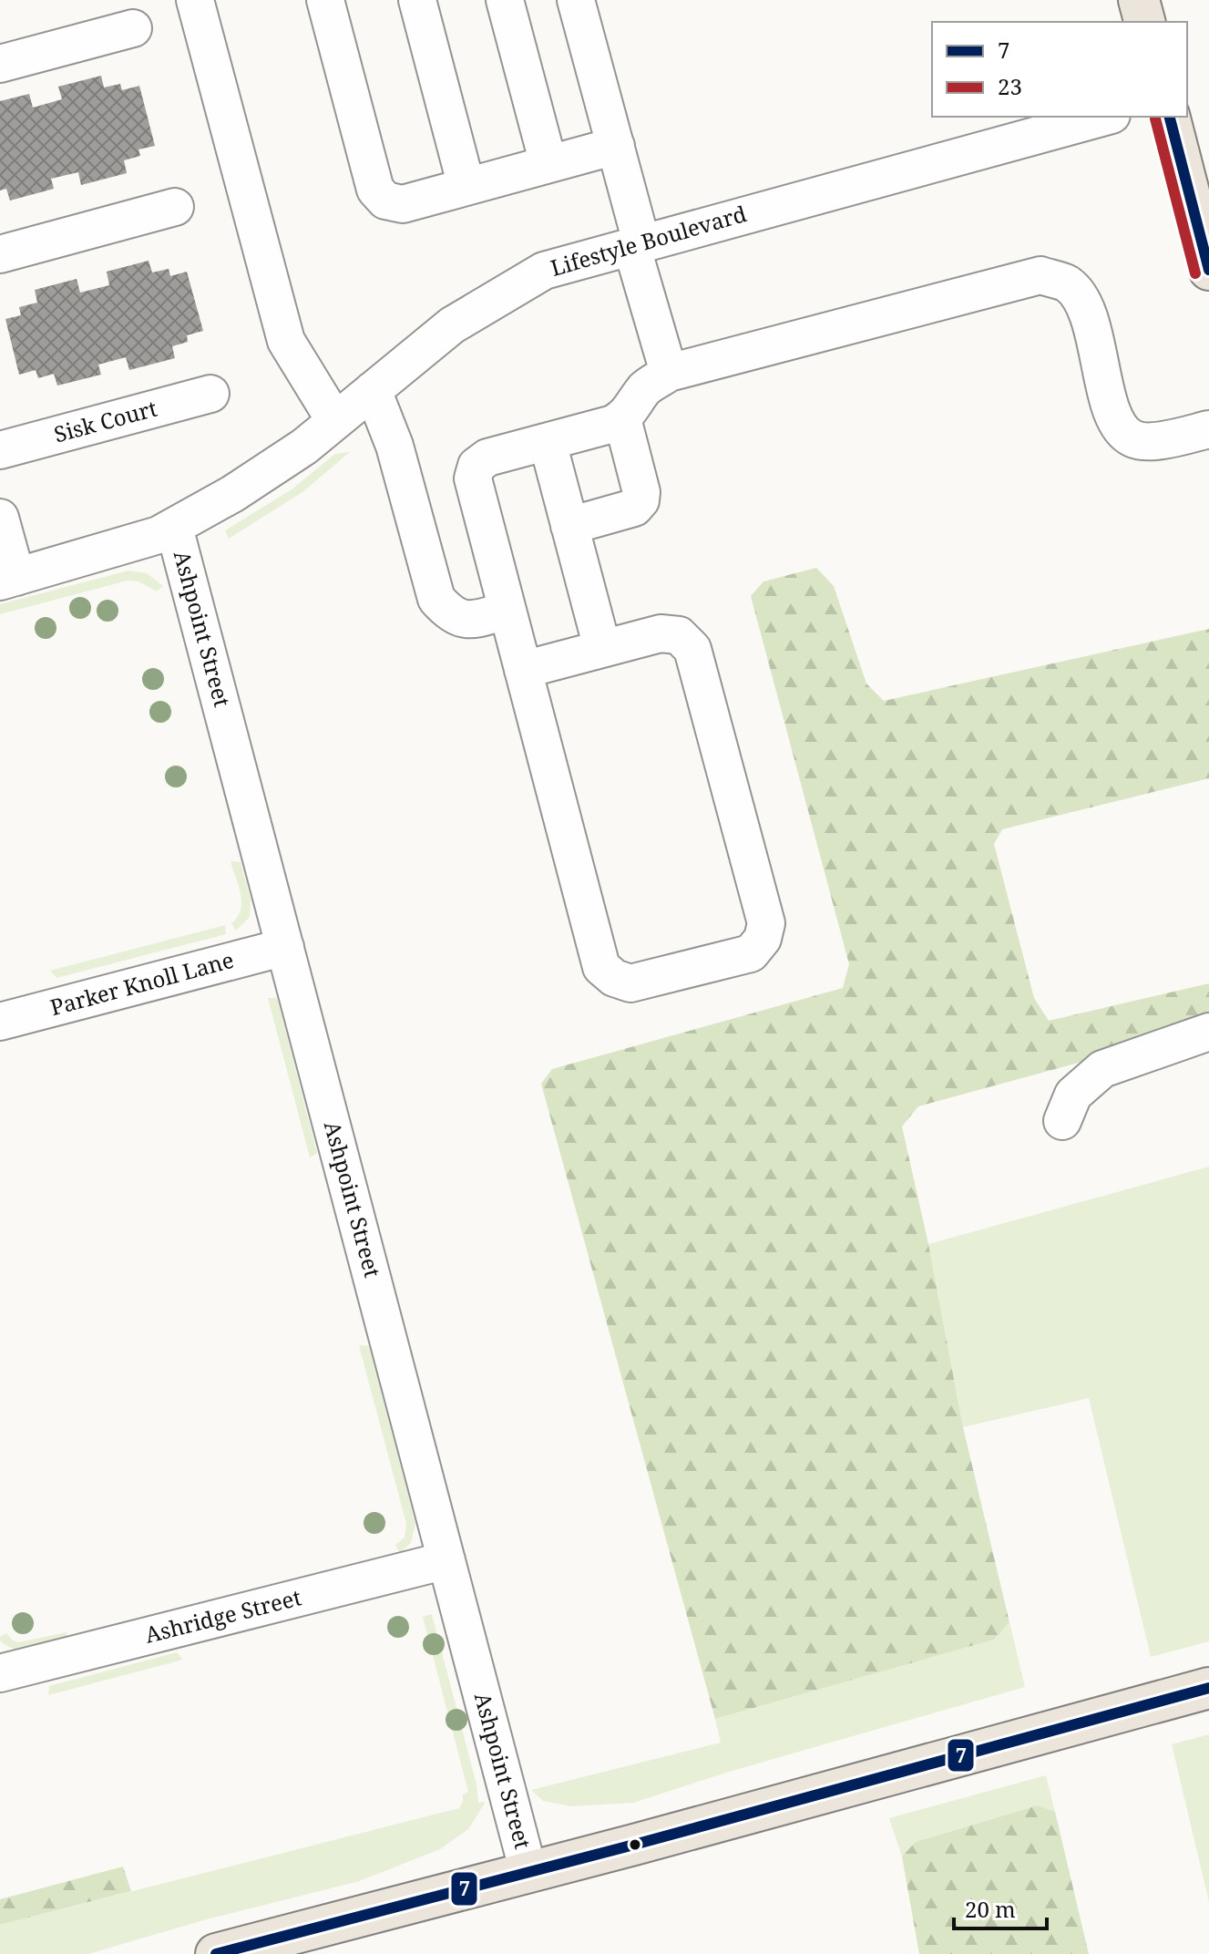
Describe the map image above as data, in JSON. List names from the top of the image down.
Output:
{
  "streets": {
    "street": [
      "Lifestyle Boulevard",
      "Sisk Court",
      "Ashpoint Street",
      "Parker Knoll Lane",
      "Ashridge Street"
    ]
  },
  "crossings": [
    ["Lifestyle Boulevard", "Ashpoint Street"],
    ["Ashpoint Street", "Parker Knoll Lane"],
    ["Ashpoint Street", "Ashridge Street"]
  ],
  "lines": ["transit line 7", "transit line 23"],
  "legend": ["7", "23"],
  "scale_bar": "20 m"
}
